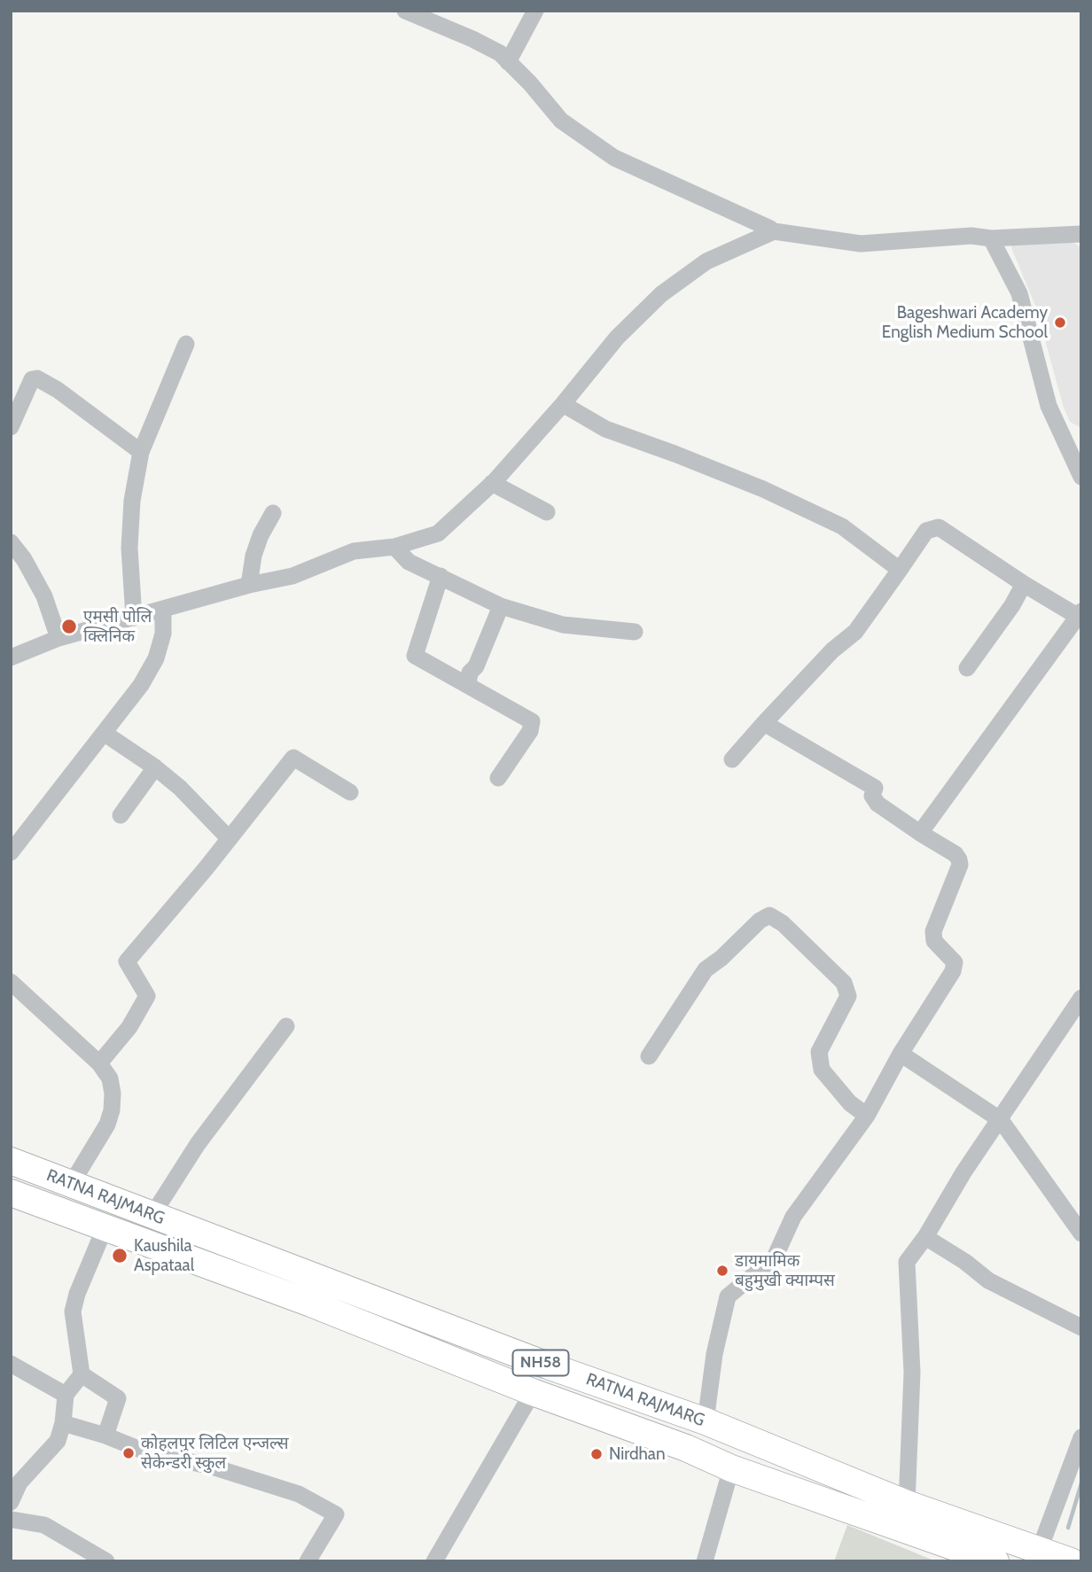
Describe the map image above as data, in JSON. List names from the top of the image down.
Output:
{
  "streets": {
    "highway": ["RATNA RAJMARG", "NH58"]
  },
  "places": [
    "Bageshwari Academy English Medium School",
    "एमसी पोलि क्लिनिक",
    "Kaushila Aspataal",
    "डायमामिक बहुमुखी क्याम्पस",
    "कोहलपुर लिटिल एन्जल्स सेकेन्डरी स्कुल",
    "Nirdhan"
  ]
}
